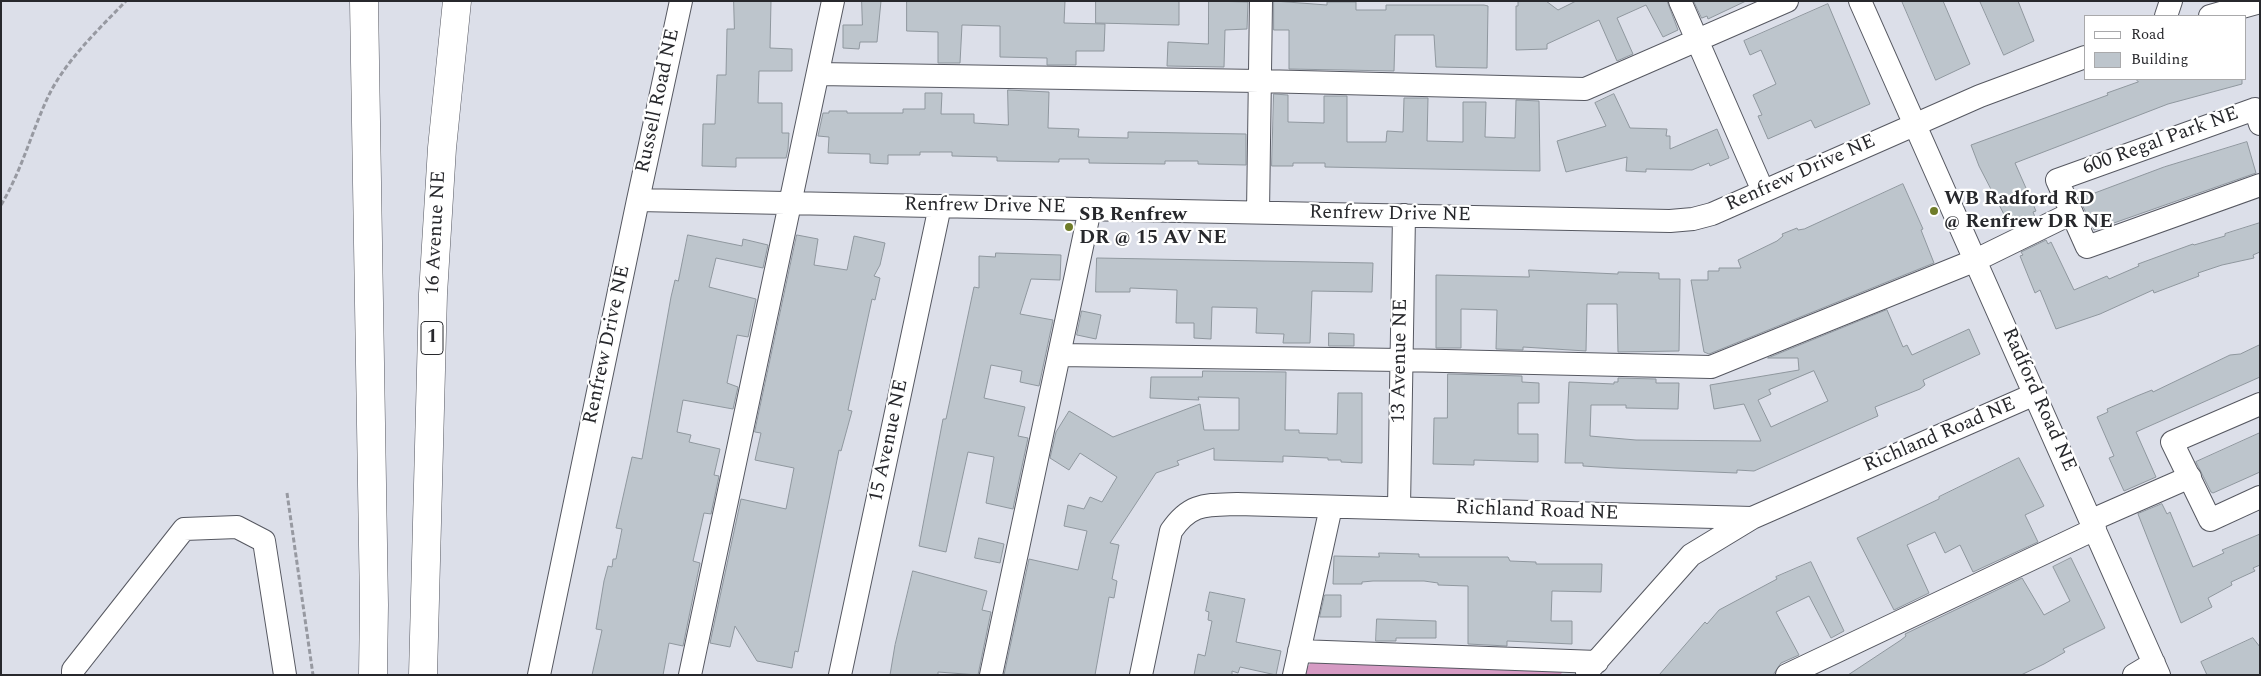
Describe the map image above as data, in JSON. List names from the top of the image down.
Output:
{
  "streets": {
    "highway": ["16 Avenue NE", "1"],
    "street": [
      "Russell Road NE",
      "600 Regal Park NE",
      "Renfrew Drive NE",
      "13 Avenue NE",
      "Radford Road NE",
      "Richland Road NE",
      "15 Avenue NE"
    ]
  },
  "crossings": [
    ["Russell Road NE", "Renfrew Drive NE"],
    ["Renfrew Drive NE", "13 Avenue NE"],
    ["Renfrew Drive NE", "Radford Road NE"],
    ["Renfrew Drive NE", "15 Avenue NE"],
    ["13 Avenue NE", "Richland Road NE"],
    ["Radford Road NE", "Richland Road NE"]
  ],
  "places": ["WB Radford RD @ Renfrew DR NE", "SB Renfrew DR @ 15 AV NE"],
  "legend": ["Road", "Building"]
}
